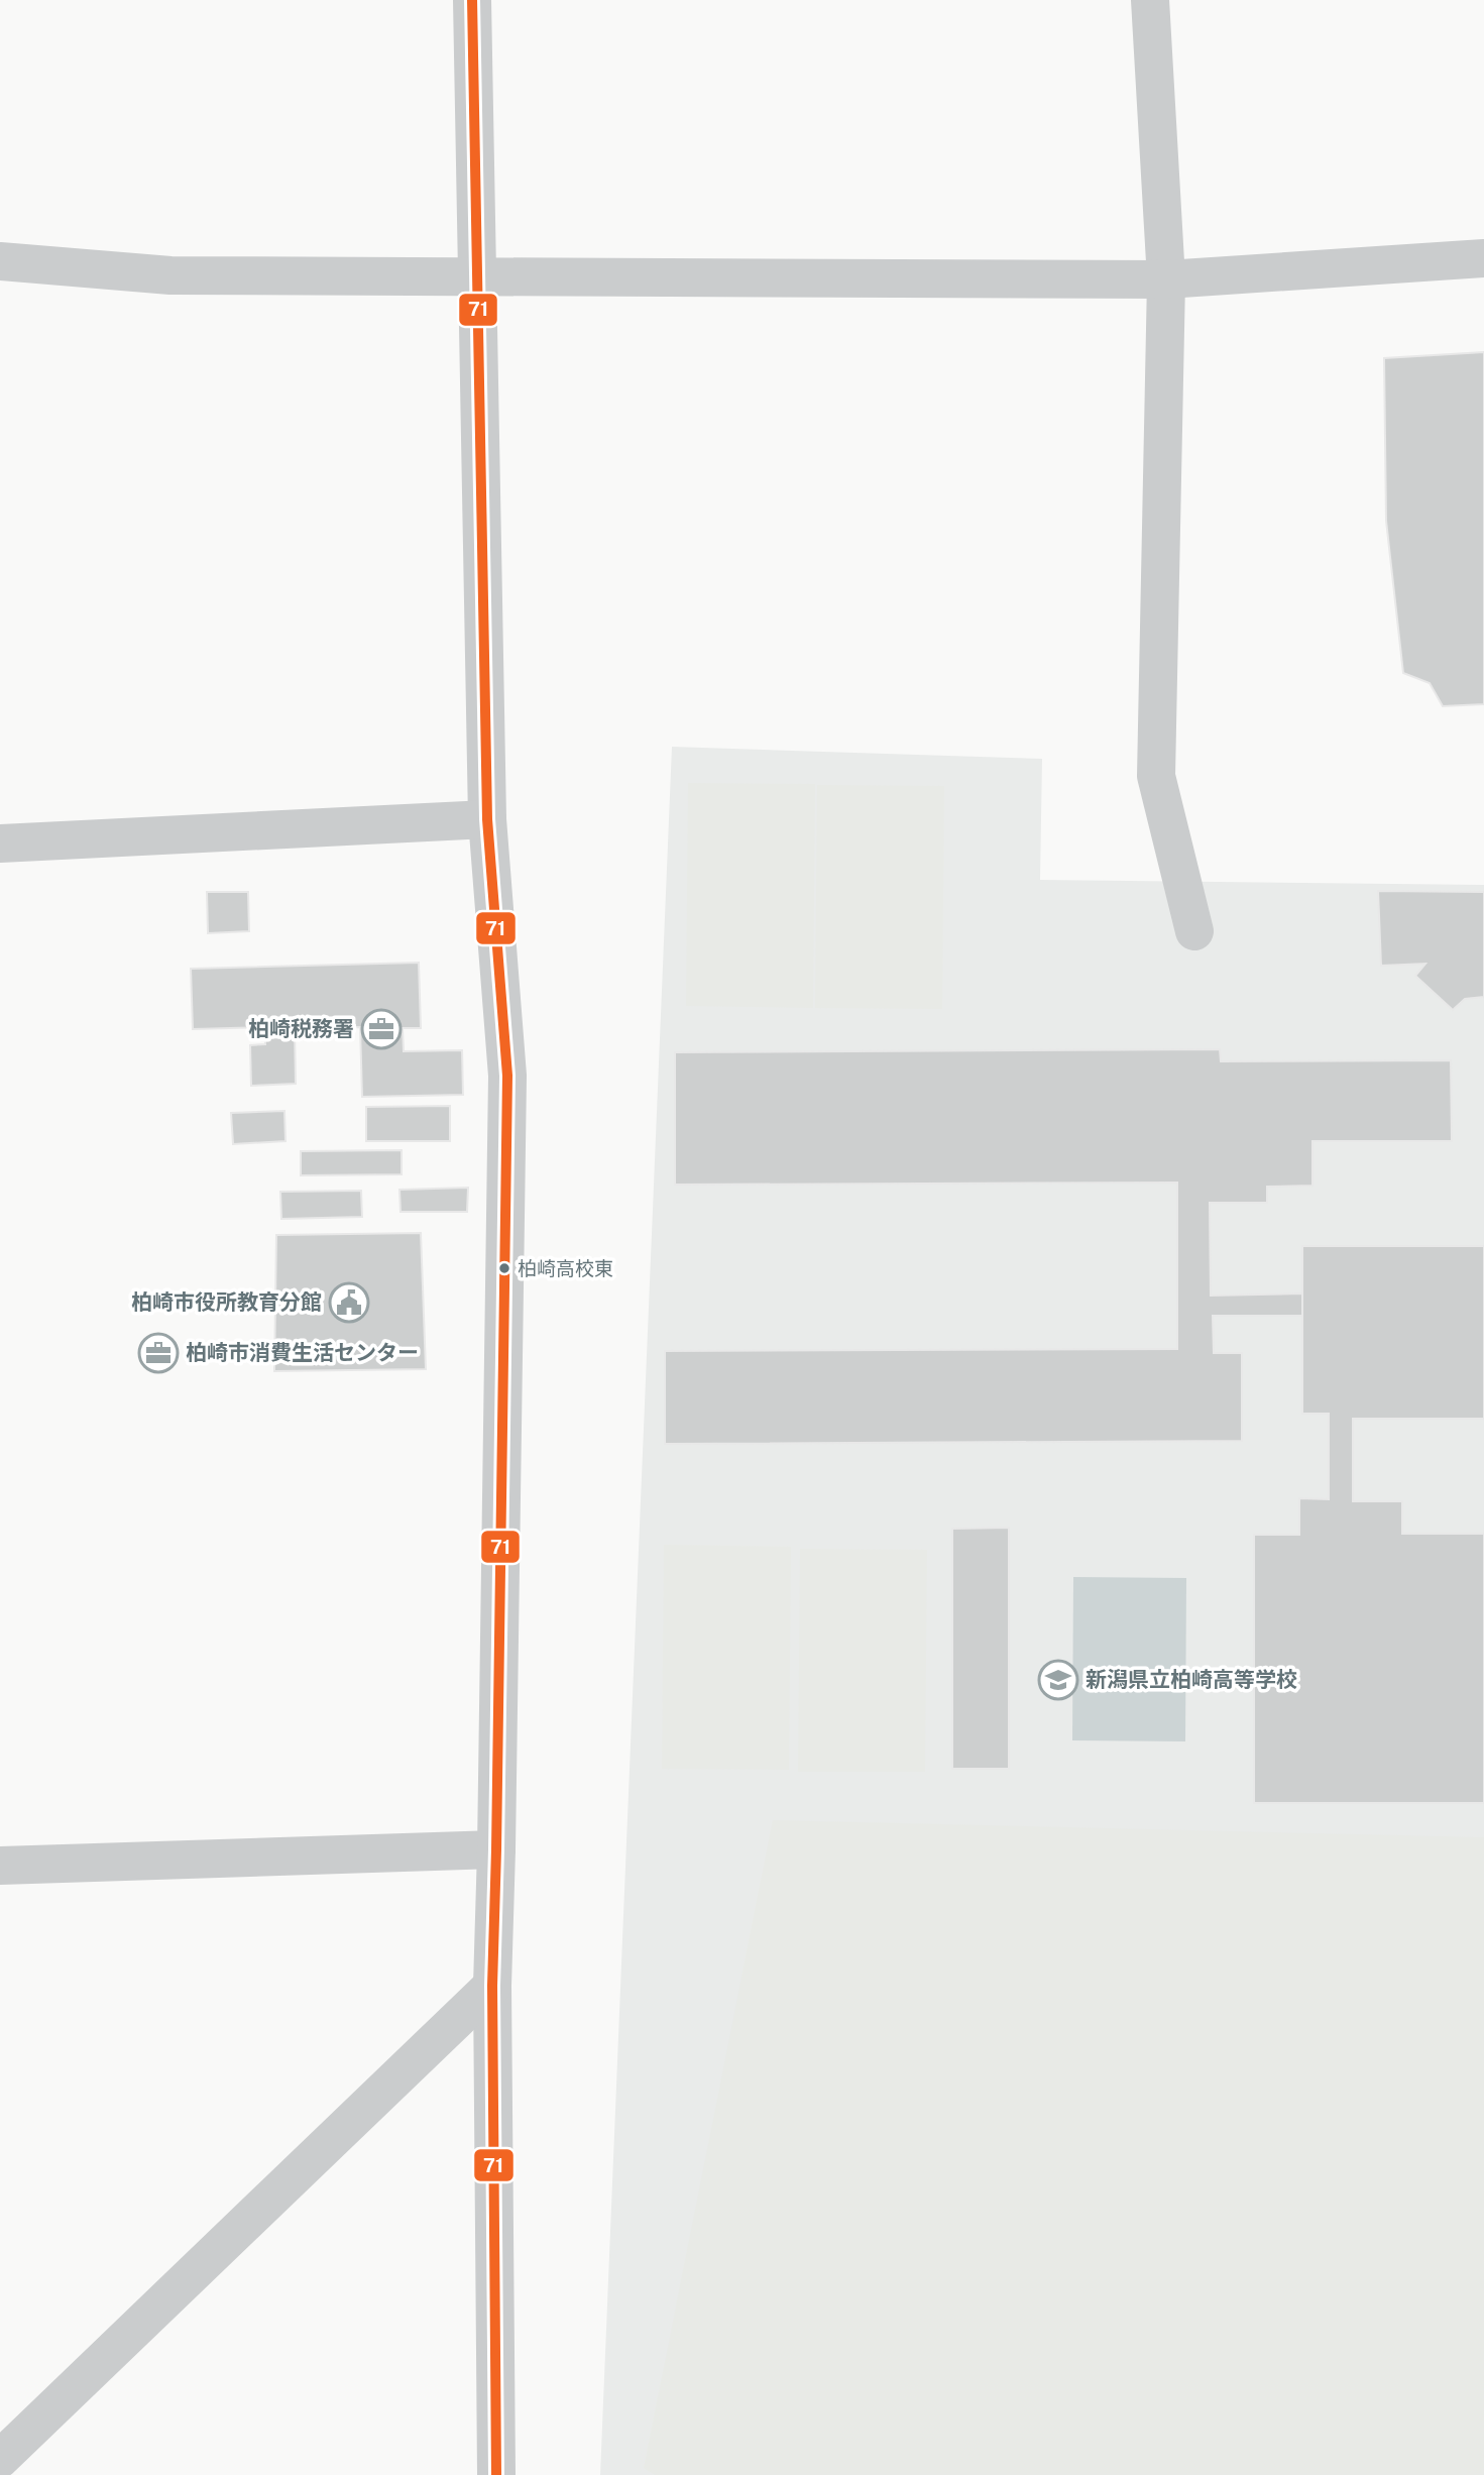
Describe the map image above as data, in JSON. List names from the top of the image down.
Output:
{
  "places": {
    "office": ["柏崎税務署", "柏崎市消費生活センター"],
    "other": ["柏崎高校東"],
    "public building": ["柏崎市役所教育分館"],
    "school or university": ["新潟県立柏崎高等学校"]
  },
  "lines": ["transit line 71"]
}
